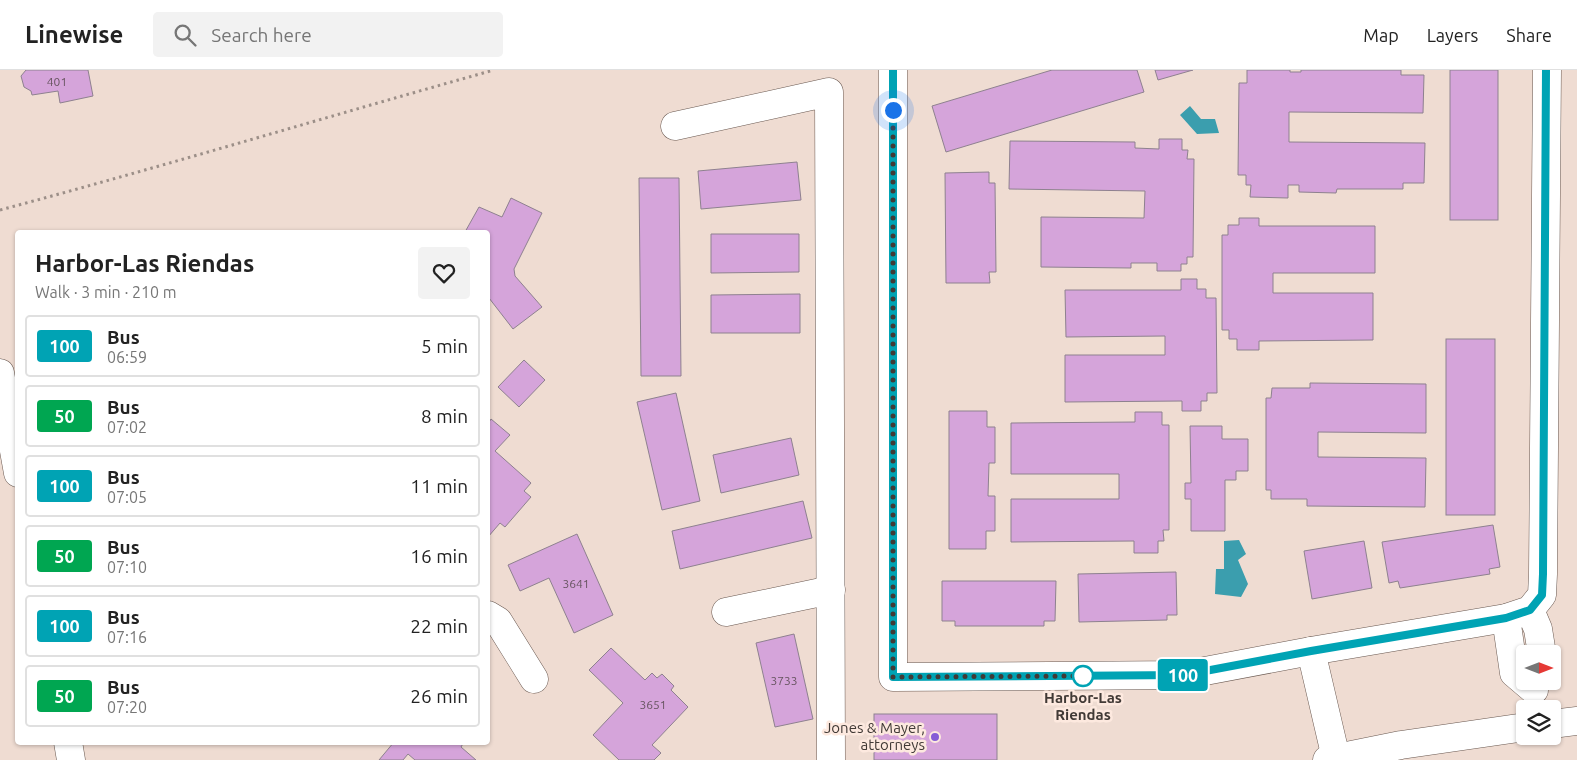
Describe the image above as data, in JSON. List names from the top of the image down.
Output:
{
  "places": ["Harbor-Las Riendas", "Jones & Mayer, attorneys"],
  "lines": ["bus line 100"],
  "house_numbers": [
    "401",
    "3641",
    "3733",
    "3651"
  ],
  "north": "right",
  "page": {
    "header": "Linewise",
    "search": "Search here",
    "nav": ["Map", "Layers", "Share"],
    "on_map": "100",
    "heading": ["Harbor-Las Riendas", "Walk · 3 min · 210 m"],
    "list": [
      {
        "mark": "100",
        "name": "Bus",
        "note": "06:59",
        "value": "5 min"
      },
      {
        "mark": "50",
        "name": "Bus",
        "note": "07:02",
        "value": "8 min"
      },
      {
        "mark": "100",
        "name": "Bus",
        "note": "07:05",
        "value": "11 min"
      },
      {
        "mark": "50",
        "name": "Bus",
        "note": "07:10",
        "value": "16 min"
      },
      {
        "mark": "100",
        "name": "Bus",
        "note": "07:16",
        "value": "22 min"
      },
      {
        "mark": "50",
        "name": "Bus",
        "note": "07:20",
        "value": "26 min"
      }
    ]
  }
}
